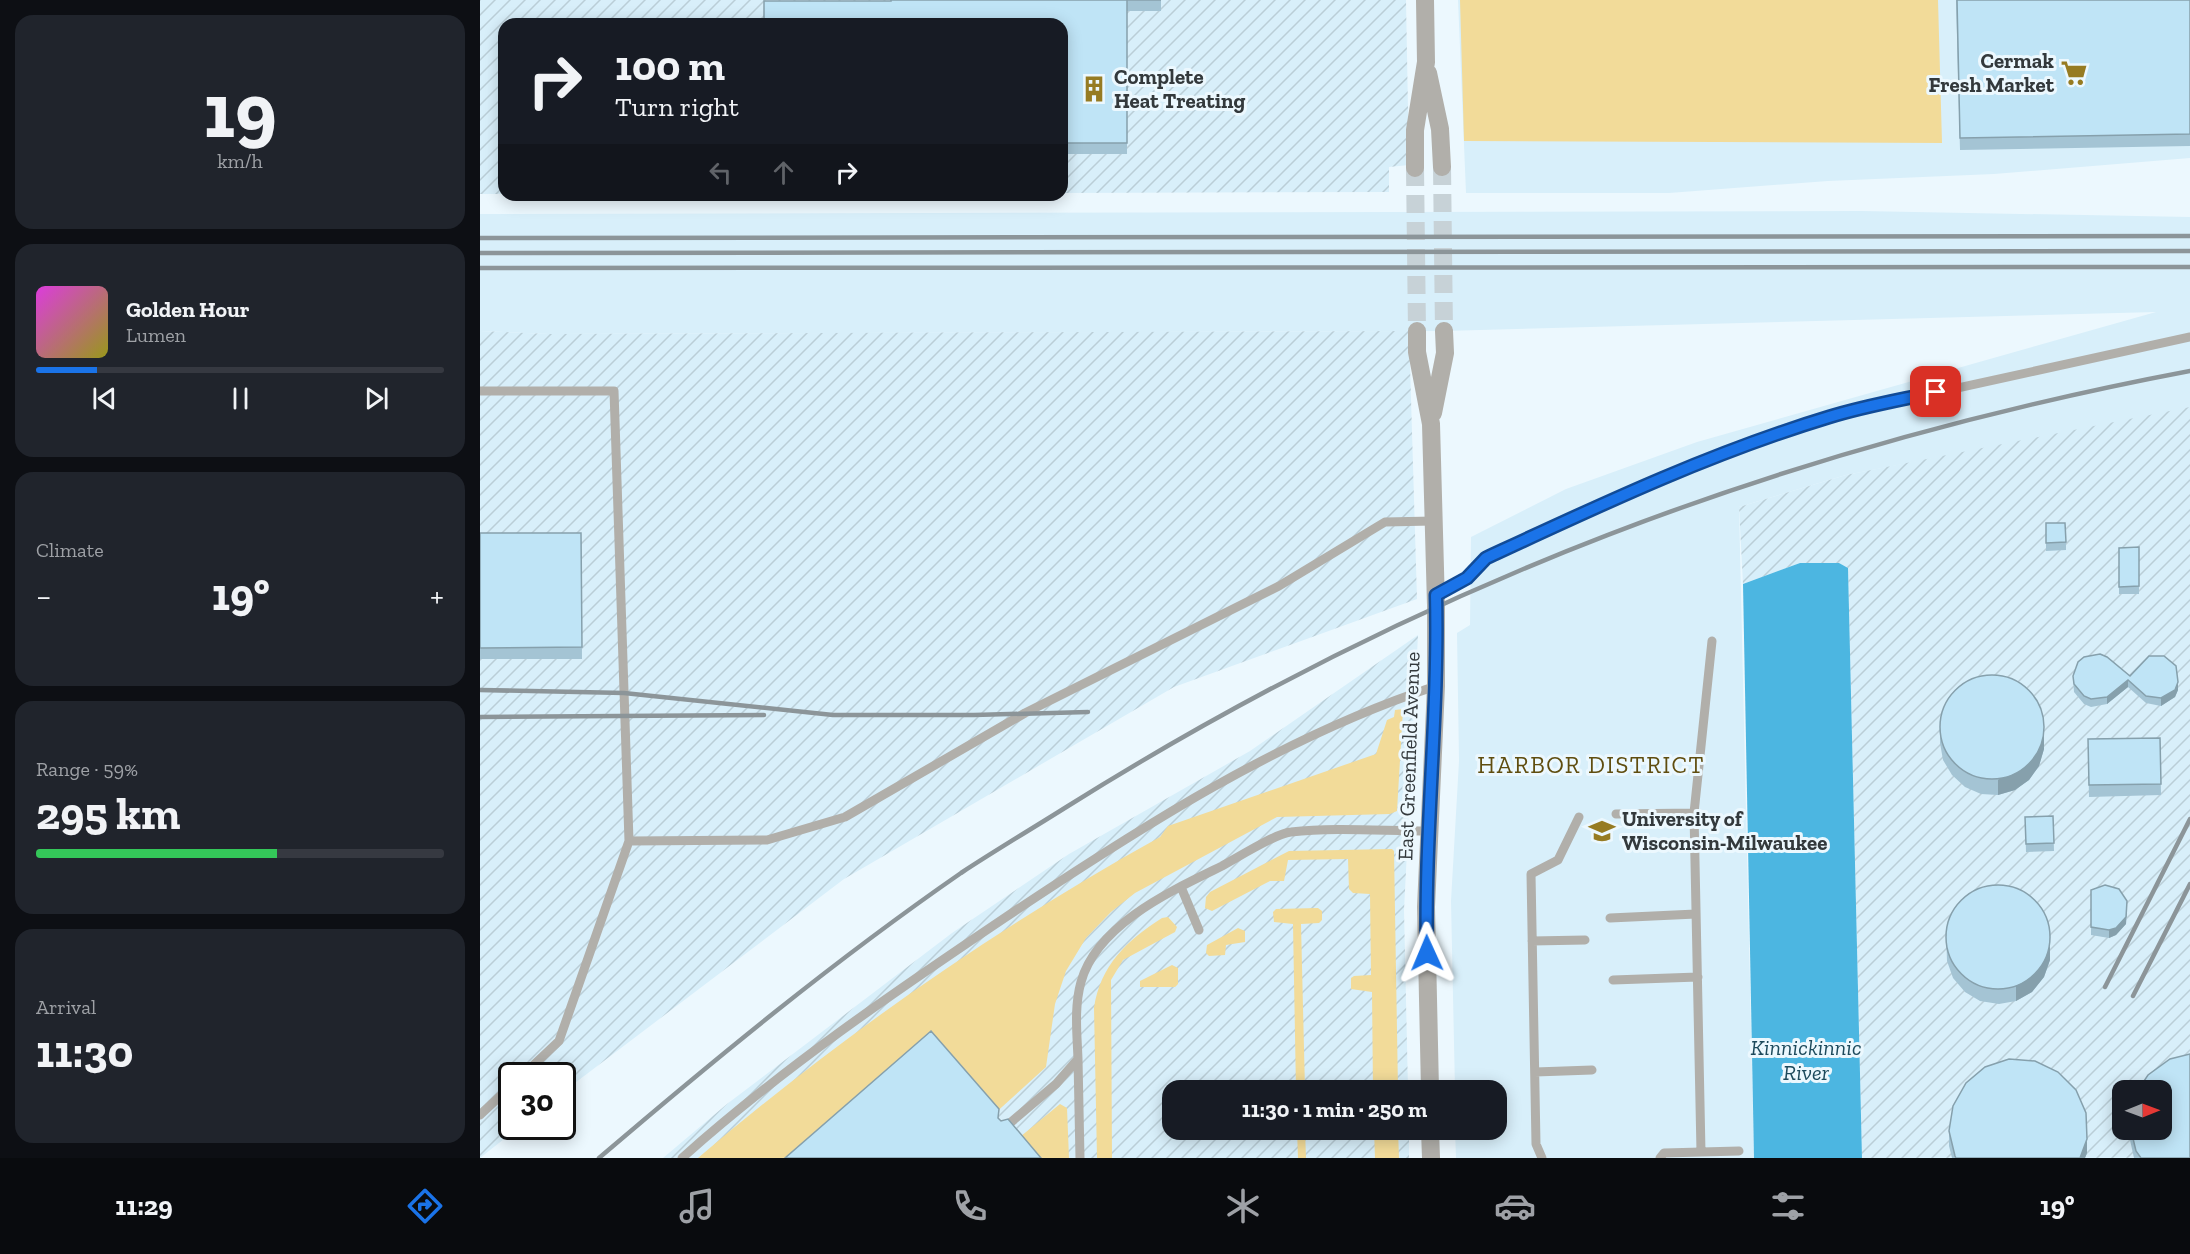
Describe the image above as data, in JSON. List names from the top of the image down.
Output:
{
  "streets": {
    "street": ["East Greenfield Avenue"]
  },
  "districts": ["HARBOR DISTRICT"],
  "water": ["Kinnickinnic River"],
  "places": {
    "supermarket": ["Cermak Fresh Market"],
    "building": ["Complete Heat Treating"],
    "school or university": ["University of Wisconsin-Milwaukee"]
  },
  "north": "right",
  "page": {
    "tile": [
      ["19", "km/h"],
      "Climate",
      ["Range · 59%", "295 km"],
      ["Arrival", "11:30"]
    ],
    "turn": ["100 m", "Turn right"],
    "song": ["Golden Hour", "Lumen"],
    "heat": ["−", "19°", "+"],
    "limit": "30",
    "trip": "11:30 · 1 min · 250 m",
    "tabs": ["11:29", "19°"]
  }
}
